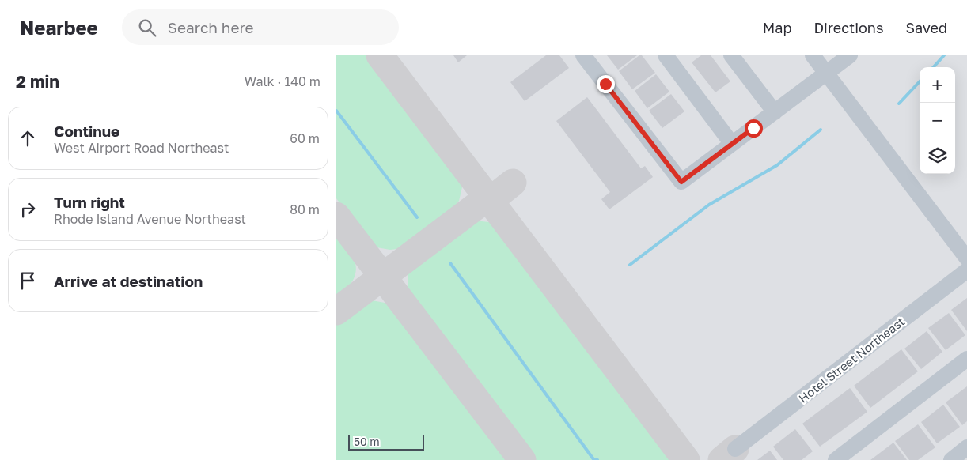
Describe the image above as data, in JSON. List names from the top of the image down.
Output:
{
  "streets": {
    "lane": ["Hotel Street Northeast"]
  },
  "scale_bar": "50 m",
  "page": {
    "header": "Nearbee",
    "search": "Search here",
    "nav": ["Map", "Directions", "Saved"],
    "heading": ["2 min", "Walk · 140 m"],
    "map_buttons": ["+", "−"],
    "list": [
      ["Continue", "West Airport Road Northeast", "60 m"],
      ["Turn right", "Rhode Island Avenue Northeast", "80 m"],
      "Arrive at destination"
    ],
    "scale": "50 m"
  }
}
